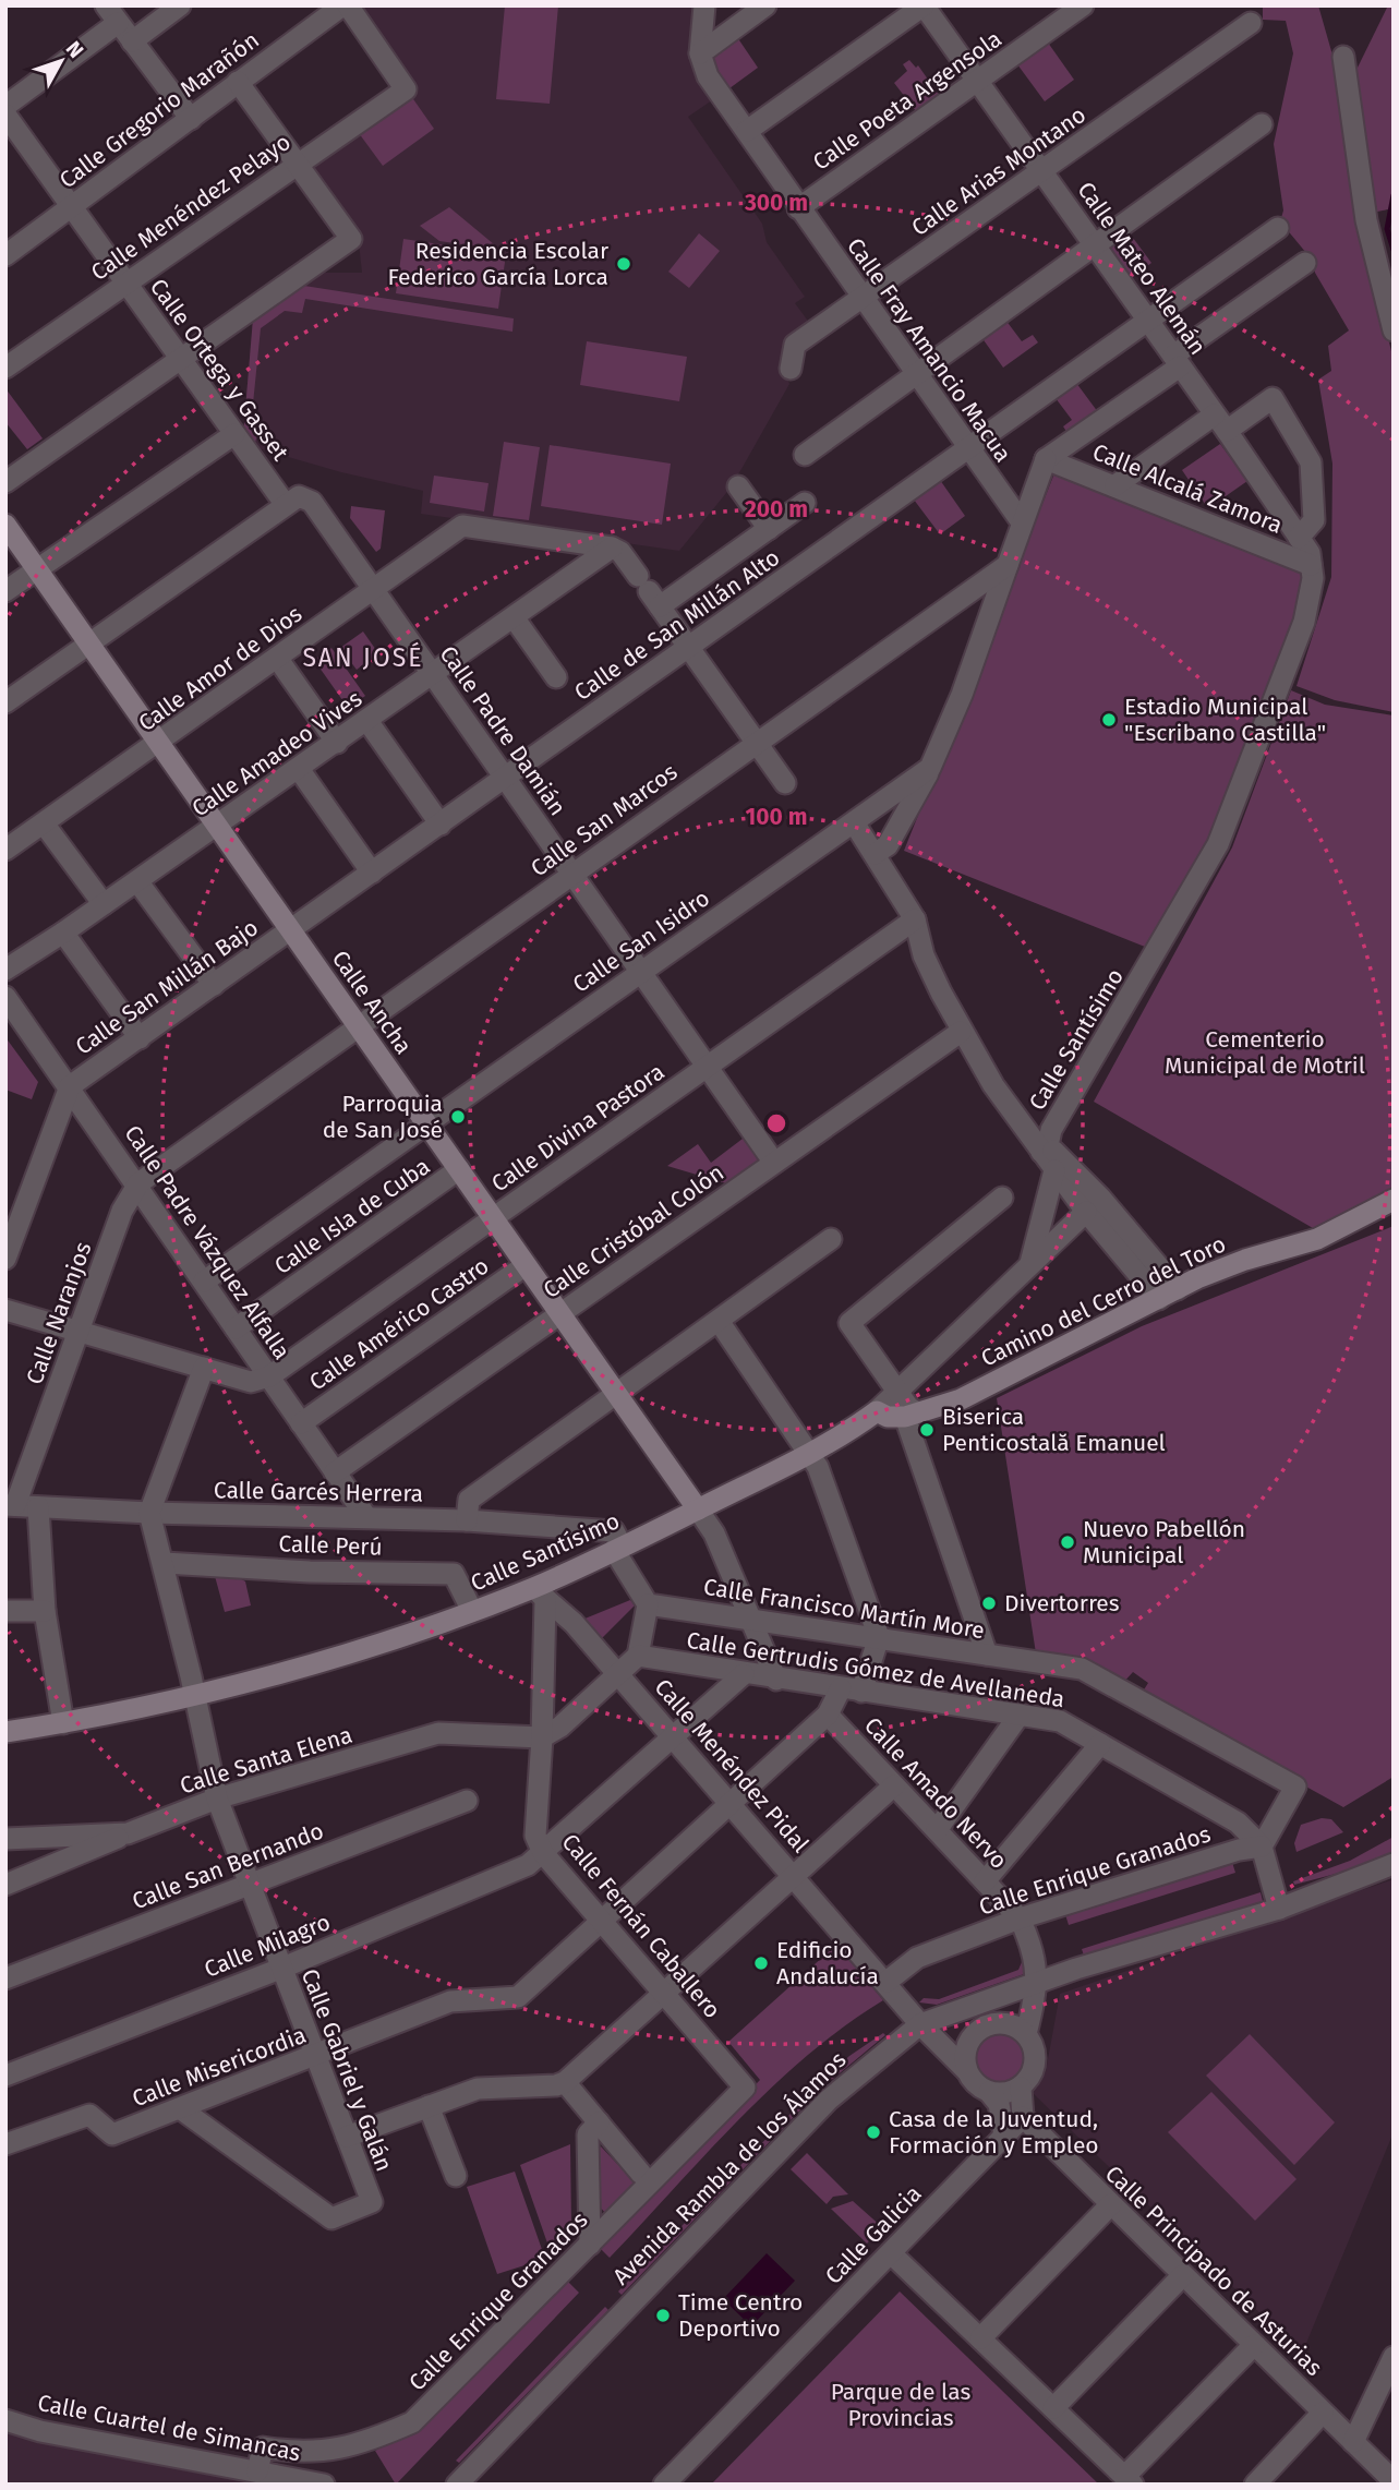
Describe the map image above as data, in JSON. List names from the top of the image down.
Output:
{
  "streets": {
    "main road": ["Calle Ancha", "Calle Santísimo", "Camino del Cerro del Toro"],
    "street": [
      "Calle Poeta Argensola",
      "Calle Gregorio Marañón",
      "Calle Arias Montano",
      "Calle Menéndez Pelayo",
      "Calle Mateo Alemán",
      "Calle Fray Amancio Macua",
      "Calle Ortega y Gasset",
      "Calle Alcalá Zamora",
      "Calle de San Millán Alto",
      "Calle Amor de Dios",
      "Calle Padre Damián",
      "Calle Amadeo Vives",
      "Calle San Marcos",
      "Calle San Isidro",
      "Calle San Millán Bajo",
      "Calle Divina Pastora",
      "Calle Isla de Cuba",
      "Calle Cristóbal Colón",
      "Calle Padre Vázquez Alfalla",
      "Calle Naranjos",
      "Calle Américo Castro",
      "Calle Garcés Herrera",
      "Calle Perú",
      "Calle Francisco Martín More",
      "Calle Gertrudis Gómez de Avellaneda",
      "Calle Santa Elena",
      "Calle Menéndez Pidal",
      "Calle Amado Nervo",
      "Calle San Bernando",
      "Calle Enrique Granados",
      "Calle Fernán Caballero",
      "Calle Milagro",
      "Calle Misericordia",
      "Calle Gabriel y Galán",
      "Avenida Rambla de los Álamos",
      "Calle Galicia",
      "Calle Principado de Asturias",
      "Calle Cuartel de Simancas"
    ]
  },
  "crossings": [
    ["Calle Poeta Argensola", "Calle Mateo Alemán"],
    ["Calle Poeta Argensola", "Calle Fray Amancio Macua"],
    ["Calle Gregorio Marañón", "Calle Menéndez Pelayo"],
    ["Calle Gregorio Marañón", "Calle Ortega y Gasset"],
    ["Calle Arias Montano", "Calle Mateo Alemán"],
    ["Calle Arias Montano", "Calle Fray Amancio Macua"],
    ["Calle Menéndez Pelayo", "Calle Ortega y Gasset"],
    ["Calle Mateo Alemán", "Calle Alcalá Zamora"],
    ["Calle Mateo Alemán", "Calle de San Millán Alto"],
    ["Calle Mateo Alemán", "Calle Santísimo"],
    ["Calle Fray Amancio Macua", "Calle de San Millán Alto"],
    ["Calle Ortega y Gasset", "Calle Padre Damián"],
    ["Calle Alcalá Zamora", "Calle Santísimo"],
    ["Calle de San Millán Alto", "Calle Padre Damián"],
    ["Calle de San Millán Alto", "Calle San Millán Bajo"],
    ["Calle de San Millán Alto", "Calle Ancha"],
    ["Calle Amor de Dios", "Calle Padre Damián"],
    ["Calle Amor de Dios", "Calle Amadeo Vives"],
    ["Calle Amor de Dios", "Calle Ancha"],
    ["Calle Padre Damián", "Calle Amadeo Vives"],
    ["Calle Padre Damián", "Calle San Marcos"],
    ["Calle Padre Damián", "Calle San Isidro"],
    ["Calle Padre Damián", "Calle Divina Pastora"],
    ["Calle Padre Damián", "Calle Cristóbal Colón"],
    ["Calle Amadeo Vives", "Calle Ancha"],
    ["Calle San Marcos", "Calle Ancha"],
    ["Calle San Marcos", "Calle Padre Vázquez Alfalla"],
    ["Calle San Marcos", "Calle Naranjos"],
    ["Calle San Isidro", "Calle Ancha"],
    ["Calle San Isidro", "Calle Padre Vázquez Alfalla"],
    ["Calle San Millán Bajo", "Calle Ancha"],
    ["Calle San Millán Bajo", "Calle Padre Vázquez Alfalla"],
    ["Calle Ancha", "Calle Santísimo"],
    ["Calle Ancha", "Calle Divina Pastora"],
    ["Calle Ancha", "Calle Isla de Cuba"],
    ["Calle Ancha", "Calle Cristóbal Colón"],
    ["Calle Ancha", "Calle Américo Castro"],
    ["Calle Santísimo", "Camino del Cerro del Toro"],
    ["Calle Santísimo", "Calle Garcés Herrera"],
    ["Calle Santísimo", "Calle Perú"],
    ["Calle Santísimo", "Calle Menéndez Pidal"],
    ["Calle Santísimo", "Calle Fernán Caballero"],
    ["Calle Santísimo", "Calle Gabriel y Galán"],
    ["Calle Divina Pastora", "Calle Padre Vázquez Alfalla"],
    ["Calle Isla de Cuba", "Calle Padre Vázquez Alfalla"],
    ["Calle Cristóbal Colón", "Calle Padre Vázquez Alfalla"],
    ["Calle Padre Vázquez Alfalla", "Calle Naranjos"],
    ["Calle Padre Vázquez Alfalla", "Calle Américo Castro"],
    ["Calle Padre Vázquez Alfalla", "Calle Garcés Herrera"],
    ["Calle Naranjos", "Calle Garcés Herrera"],
    ["Calle Garcés Herrera", "Calle Gabriel y Galán"],
    ["Calle Perú", "Calle Gabriel y Galán"],
    ["Calle Francisco Martín More", "Calle Gertrudis Gómez de Avellaneda"],
    ["Calle Francisco Martín More", "Calle Enrique Granados"],
    ["Calle Gertrudis Gómez de Avellaneda", "Calle Enrique Granados"],
    ["Calle Gertrudis Gómez de Avellaneda", "Calle Milagro"],
    ["Calle Santa Elena", "Calle Fernán Caballero"],
    ["Calle Santa Elena", "Calle Gabriel y Galán"],
    ["Calle Menéndez Pidal", "Calle Enrique Granados"],
    ["Calle Menéndez Pidal", "Calle Fernán Caballero"],
    ["Calle Menéndez Pidal", "Calle Milagro"],
    ["Calle Amado Nervo", "Calle Enrique Granados"],
    ["Calle Amado Nervo", "Avenida Rambla de los Álamos"],
    ["Calle San Bernando", "Calle Gabriel y Galán"],
    ["Calle Enrique Granados", "Calle Fernán Caballero"],
    ["Calle Enrique Granados", "Calle Cuartel de Simancas"],
    ["Calle Fernán Caballero", "Calle Milagro"],
    ["Calle Fernán Caballero", "Calle Misericordia"],
    ["Calle Milagro", "Calle Gabriel y Galán"],
    ["Calle Misericordia", "Calle Gabriel y Galán"],
    ["Calle Galicia", "Calle Principado de Asturias"]
  ],
  "districts": ["SAN JOSÉ"],
  "parks": ["Cementerio Municipal de Motril", "Parque de las Provincias"],
  "places": [
    "Residencia Escolar Federico García Lorca",
    "Estadio Municipal \"Escribano Castilla\"",
    "Parroquia de San José",
    "Biserica Penticostală Emanuel",
    "Nuevo Pabellón Municipal",
    "Divertorres",
    "Edificio Andalucía",
    "Casa de la Juventud, Formación y Empleo",
    "Time Centro Deportivo"
  ],
  "north": "top right",
  "rings": ["300 m", "200 m", "100 m"]
}
